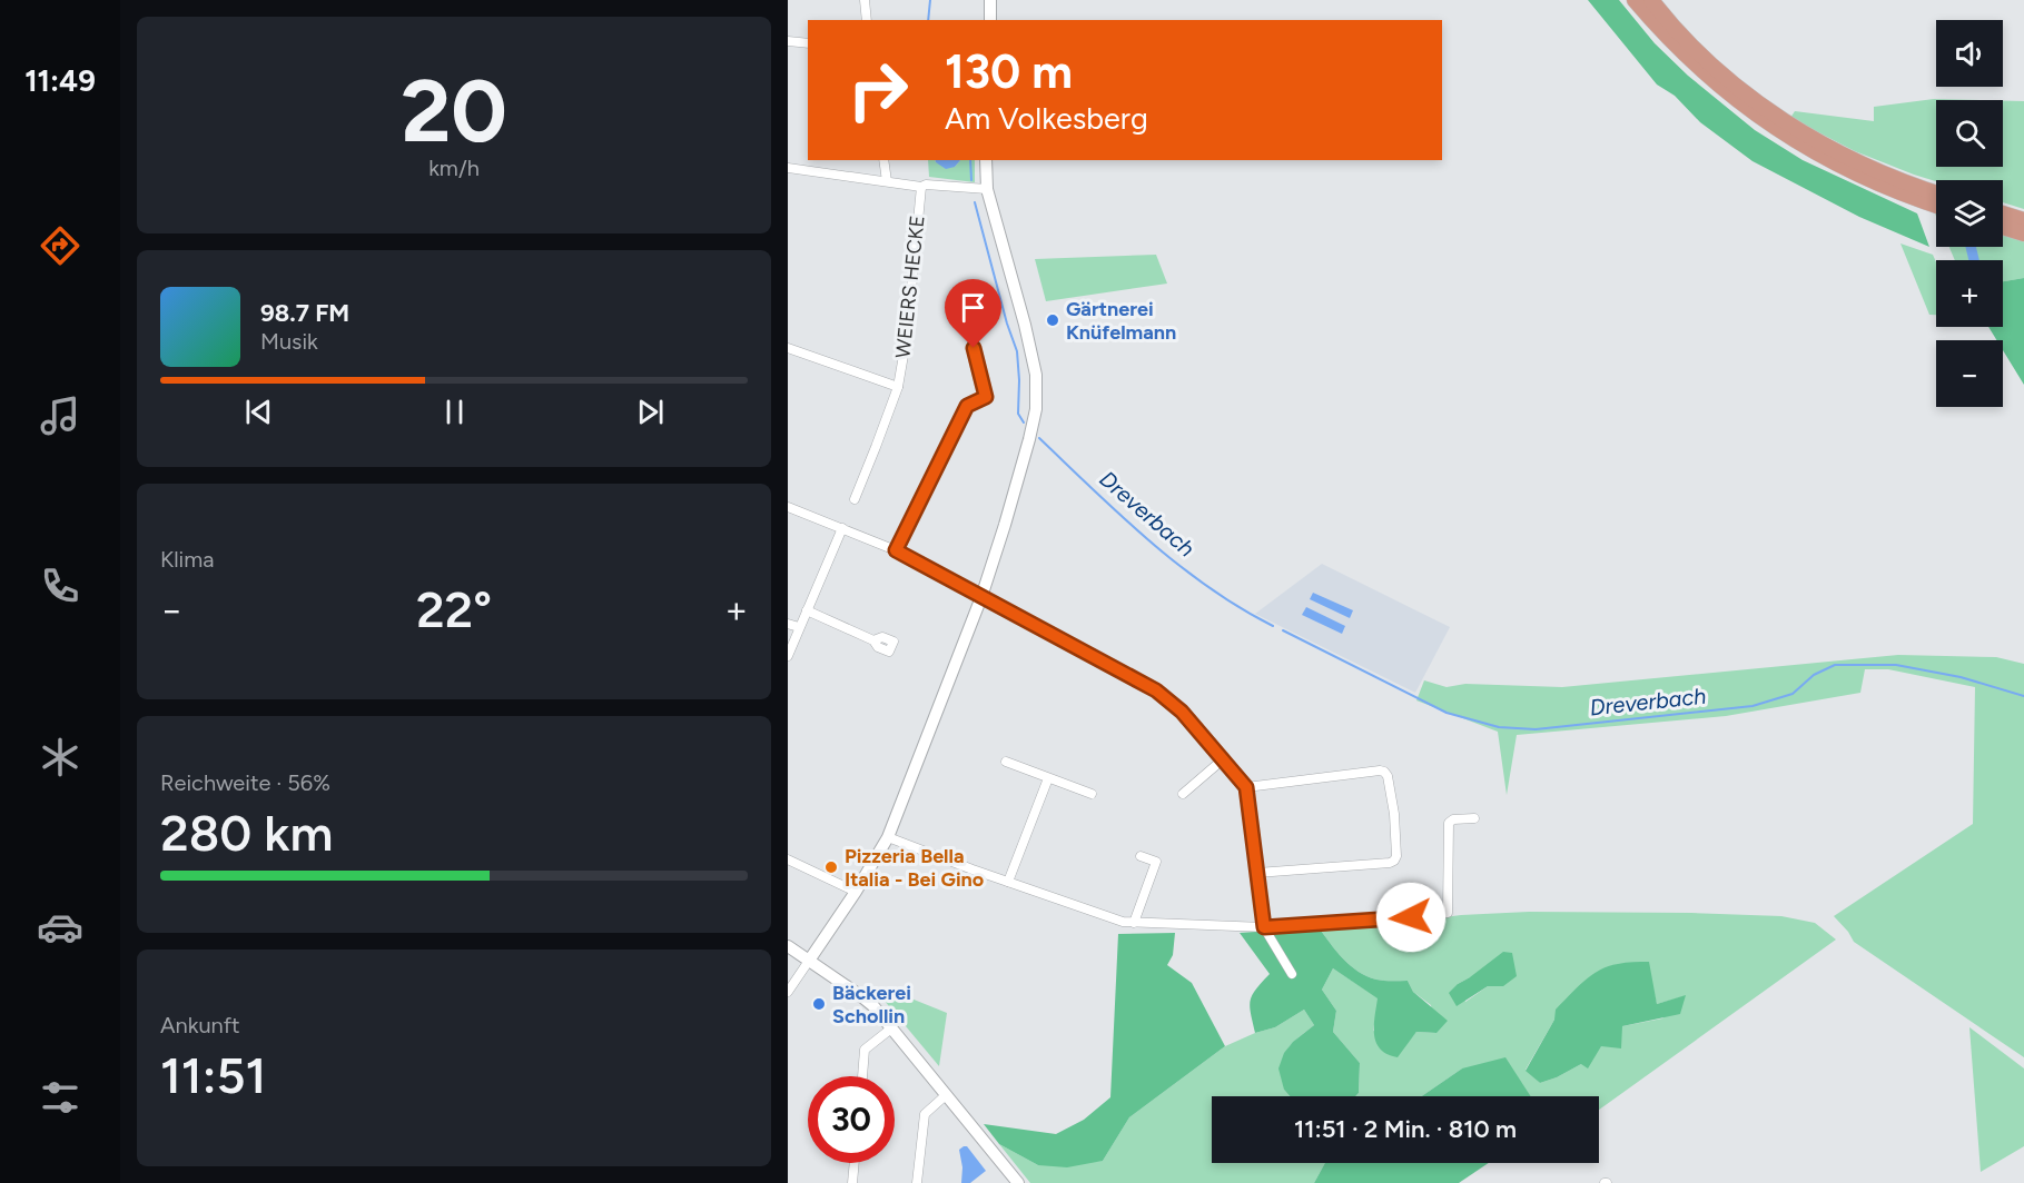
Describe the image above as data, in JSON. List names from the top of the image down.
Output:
{
  "streets": {
    "street": ["WEIERS HECKE"]
  },
  "water": ["Dreverbach"],
  "places": ["Gärtnerei Knüfelmann", "Pizzeria Bella Italia - Bei Gino", "Bäckerei Schollin"],
  "page": {
    "tabs": "11:49",
    "tile": [
      ["20", "km/h"],
      "Klima",
      ["Reichweite · 56%", "280 km"],
      ["Ankunft", "11:51"]
    ],
    "map_buttons": ["+", "−"],
    "turn": ["130 m", "Am Volkesberg"],
    "song": ["98.7 FM", "Musik"],
    "heat": ["−", "22°", "+"],
    "limit": "30",
    "trip": "11:51 · 2 Min. · 810 m"
  }
}
